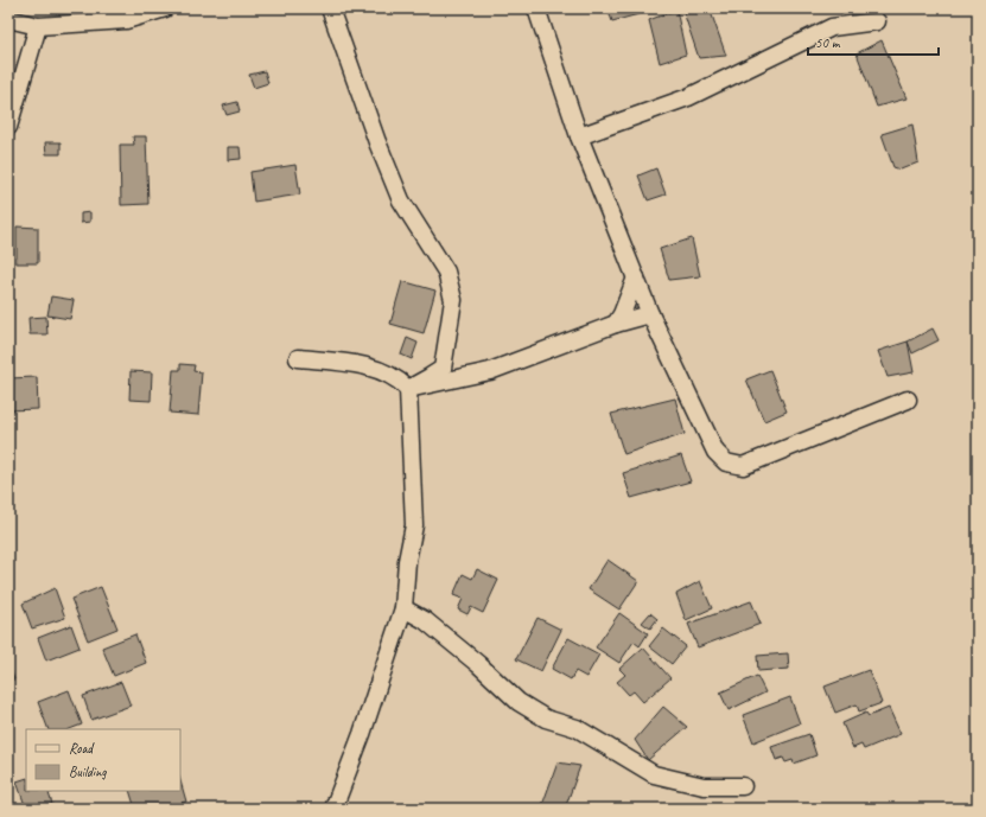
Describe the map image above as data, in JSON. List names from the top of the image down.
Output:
{
  "legend": ["Road", "Building"],
  "scale_bar": "50 m"
}
